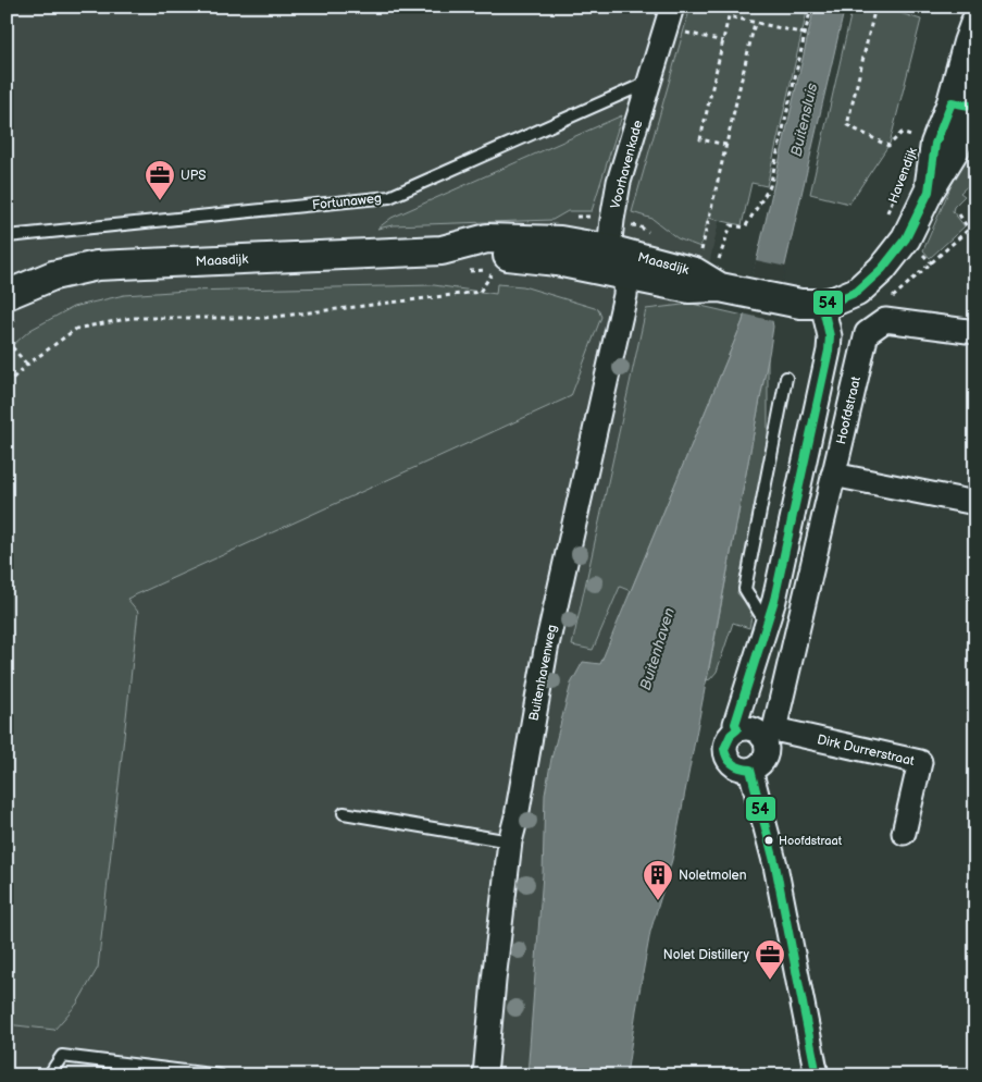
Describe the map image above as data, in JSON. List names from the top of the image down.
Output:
{
  "streets": {
    "street": [
      "Voorhavenkade",
      "Havendijk",
      "Maasdijk",
      "Hoofdstraat",
      "Buitenhavenweg",
      "Dirk Durrerstraat"
    ],
    "lane": ["Fortunaweg"]
  },
  "crossings": [
    ["Voorhavenkade", "Fortunaweg"],
    ["Voorhavenkade", "Maasdijk"],
    ["Havendijk", "Maasdijk"],
    ["Maasdijk", "Buitenhavenweg"],
    ["Hoofdstraat", "Dirk Durrerstraat"]
  ],
  "water": ["Buitensluis", "Buitenhaven"],
  "places": {
    "office": ["UPS", "Nolet Distillery"],
    "other": ["Hoofdstraat"],
    "building": ["Noletmolen"]
  },
  "lines": ["transit line 54"]
}
